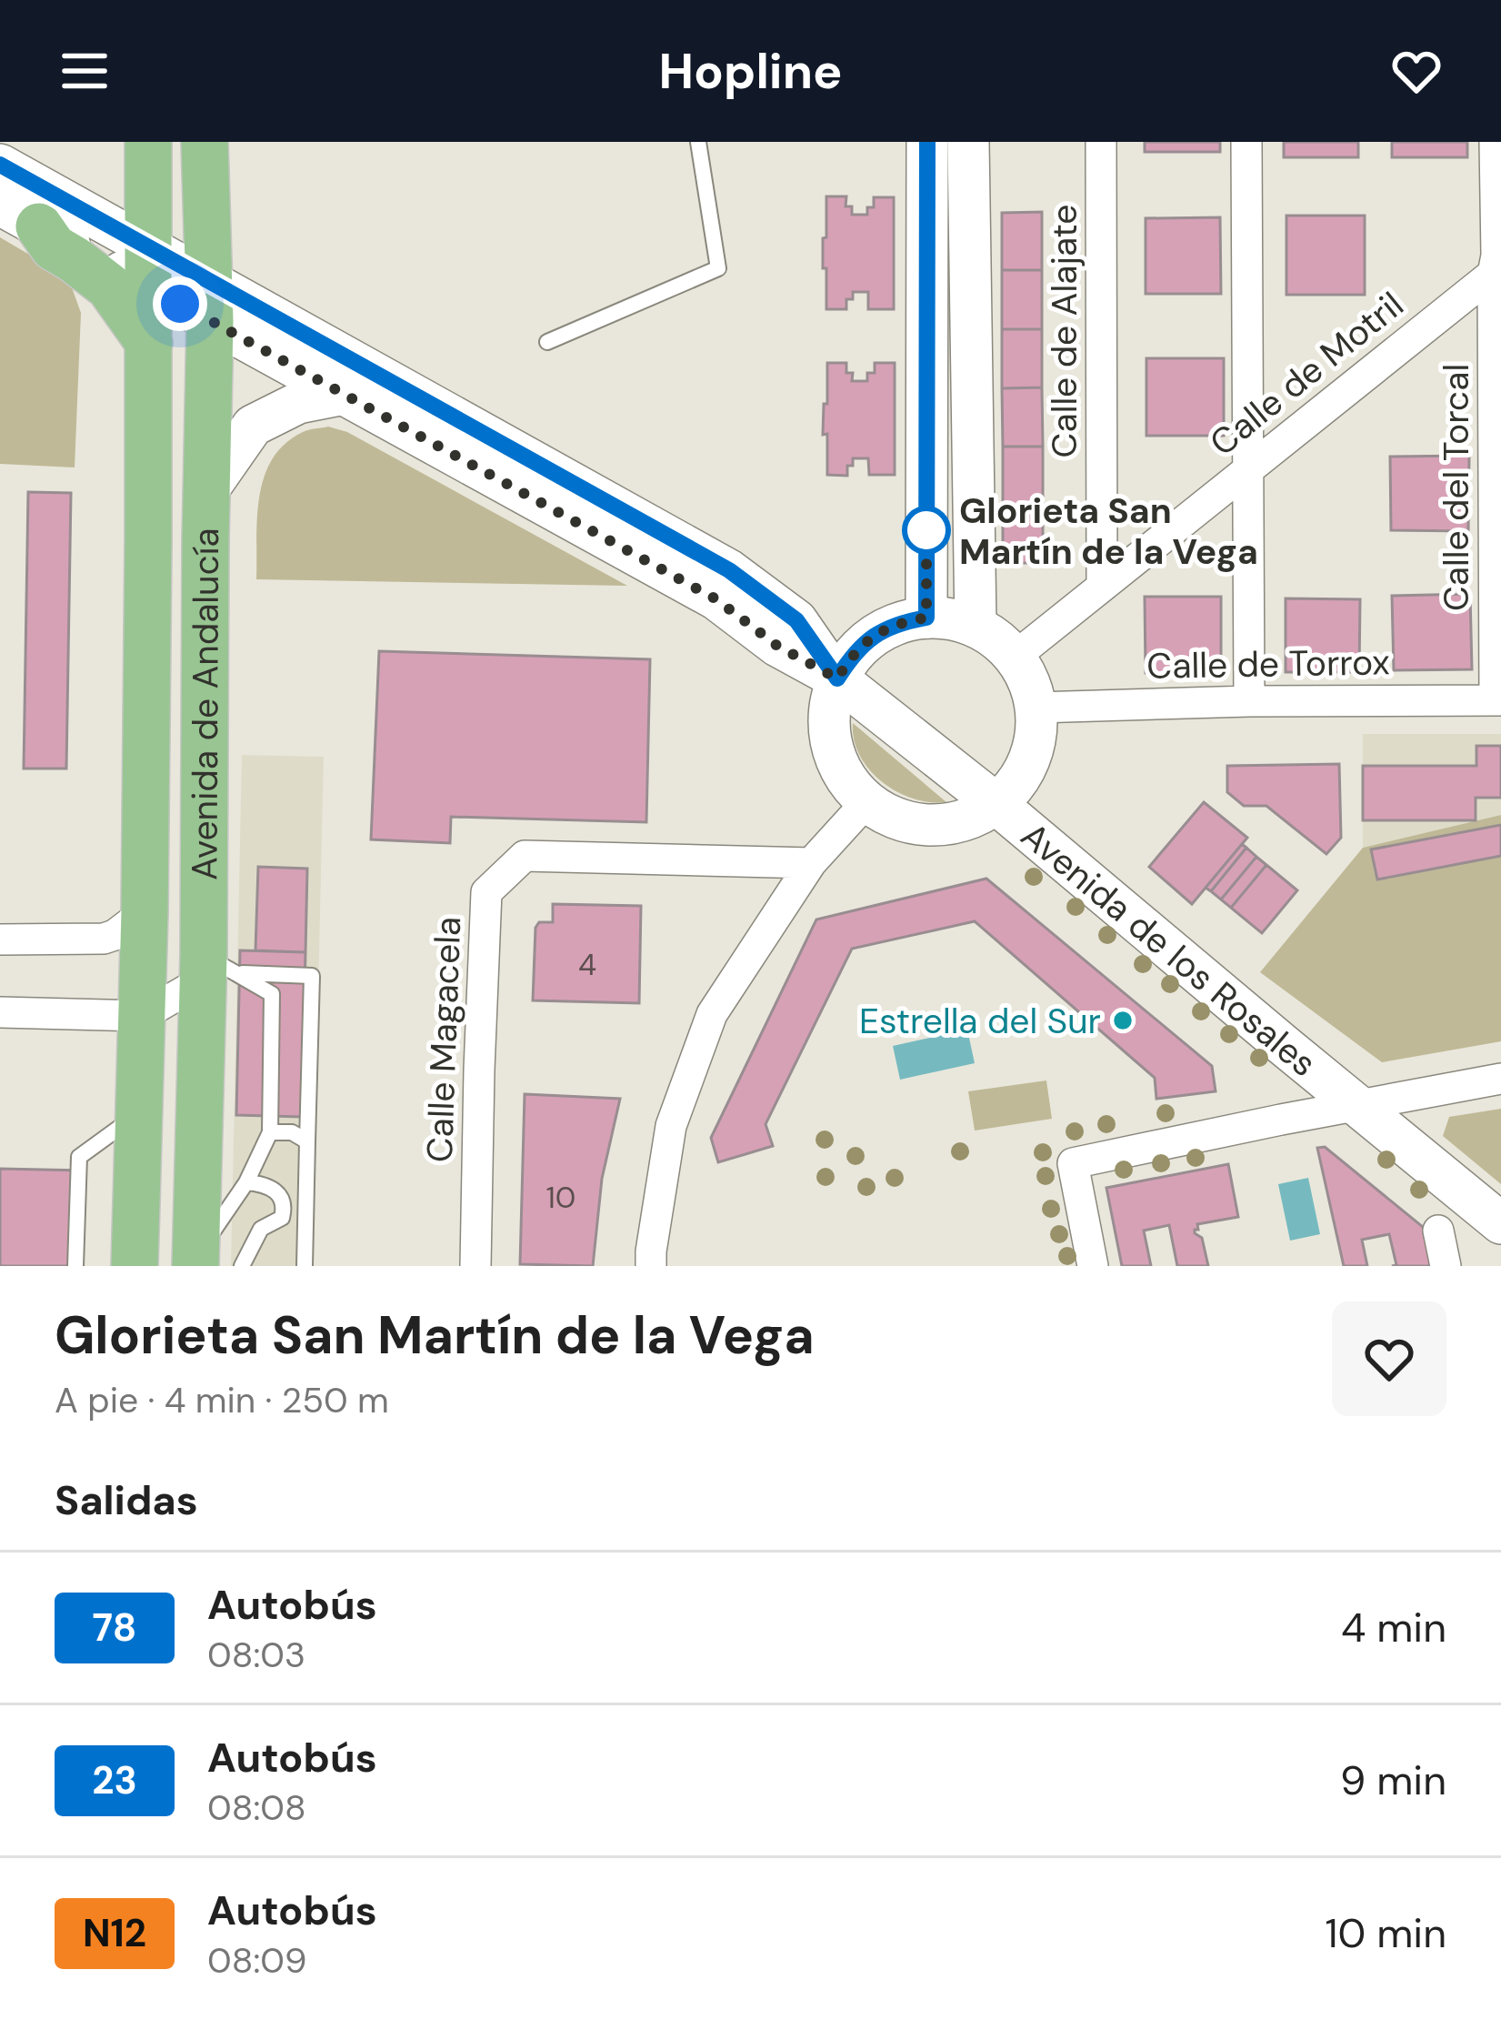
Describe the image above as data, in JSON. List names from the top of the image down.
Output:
{
  "streets": {
    "main road": ["Avenida de Andalucía", "Avenida de los Rosales"],
    "street": [
      "Calle de Alajate",
      "Calle de Motril",
      "Calle del Torcal",
      "Calle de Torrox",
      "Calle Magacela"
    ]
  },
  "crossings": [
    ["Calle de Alajate", "Calle de Motril"],
    ["Calle de Motril", "Calle del Torcal"],
    ["Calle del Torcal", "Calle de Torrox"],
    ["Avenida de Andalucía", "Avenida de los Rosales"]
  ],
  "places": ["Glorieta San Martín de la Vega", "Estrella del Sur"],
  "lines": ["bus line 78"],
  "house_numbers": ["4", "10"],
  "page": {
    "header": "Hopline",
    "heading": [
      ["Glorieta San Martín de la Vega", "A pie · 4 min · 250 m"],
      "Salidas"
    ],
    "list": [
      {
        "mark": "78",
        "name": "Autobús",
        "note": "08:03",
        "value": "4 min"
      },
      {
        "mark": "23",
        "name": "Autobús",
        "note": "08:08",
        "value": "9 min"
      },
      {
        "mark": "N12",
        "name": "Autobús",
        "note": "08:09",
        "value": "10 min"
      }
    ]
  }
}
